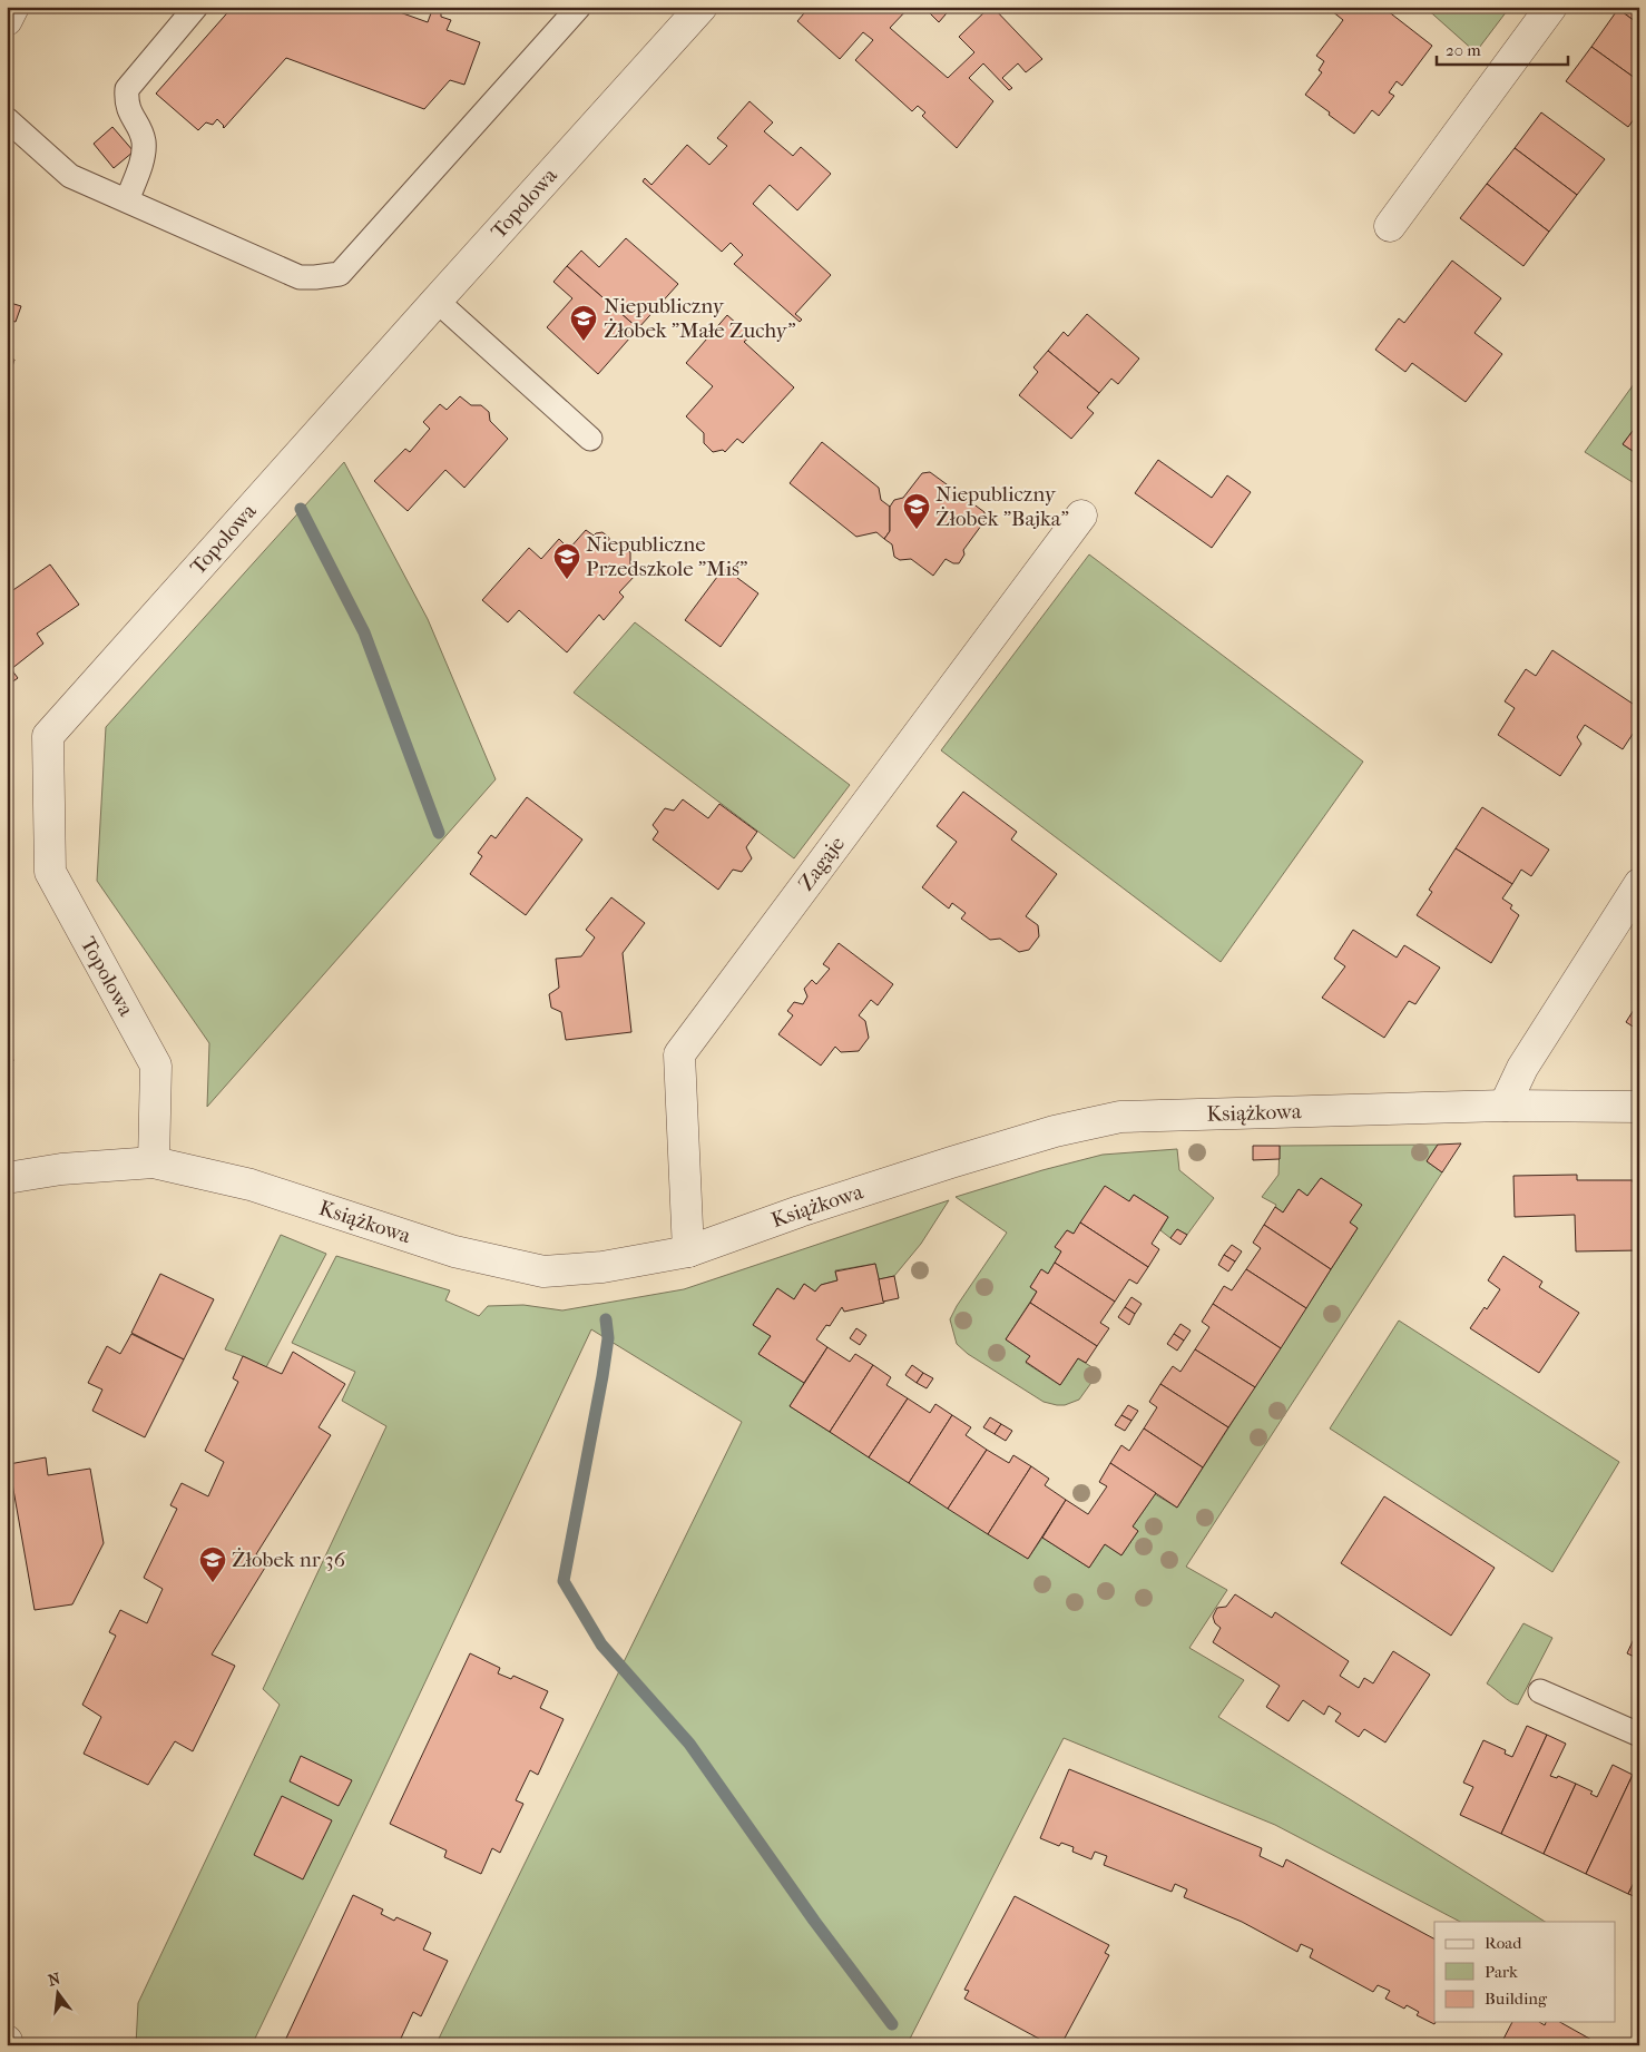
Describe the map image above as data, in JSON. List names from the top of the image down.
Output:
{
  "streets": {
    "street": ["Topolowa", "Zagaje", "Książkowa"]
  },
  "crossings": [
    ["Topolowa", "Książkowa"],
    ["Zagaje", "Książkowa"]
  ],
  "places": {
    "school or university": [
      "Niepubliczny Żłobek \"Małe Zuchy\"",
      "Niepubliczny Żłobek \"Bajka\"",
      "Niepubliczne Przedszkole \"Miś\"",
      "Żłobek nr 36"
    ]
  },
  "legend": ["Road", "Park", "Building"],
  "scale_bar": "20 m",
  "north": "top"
}
